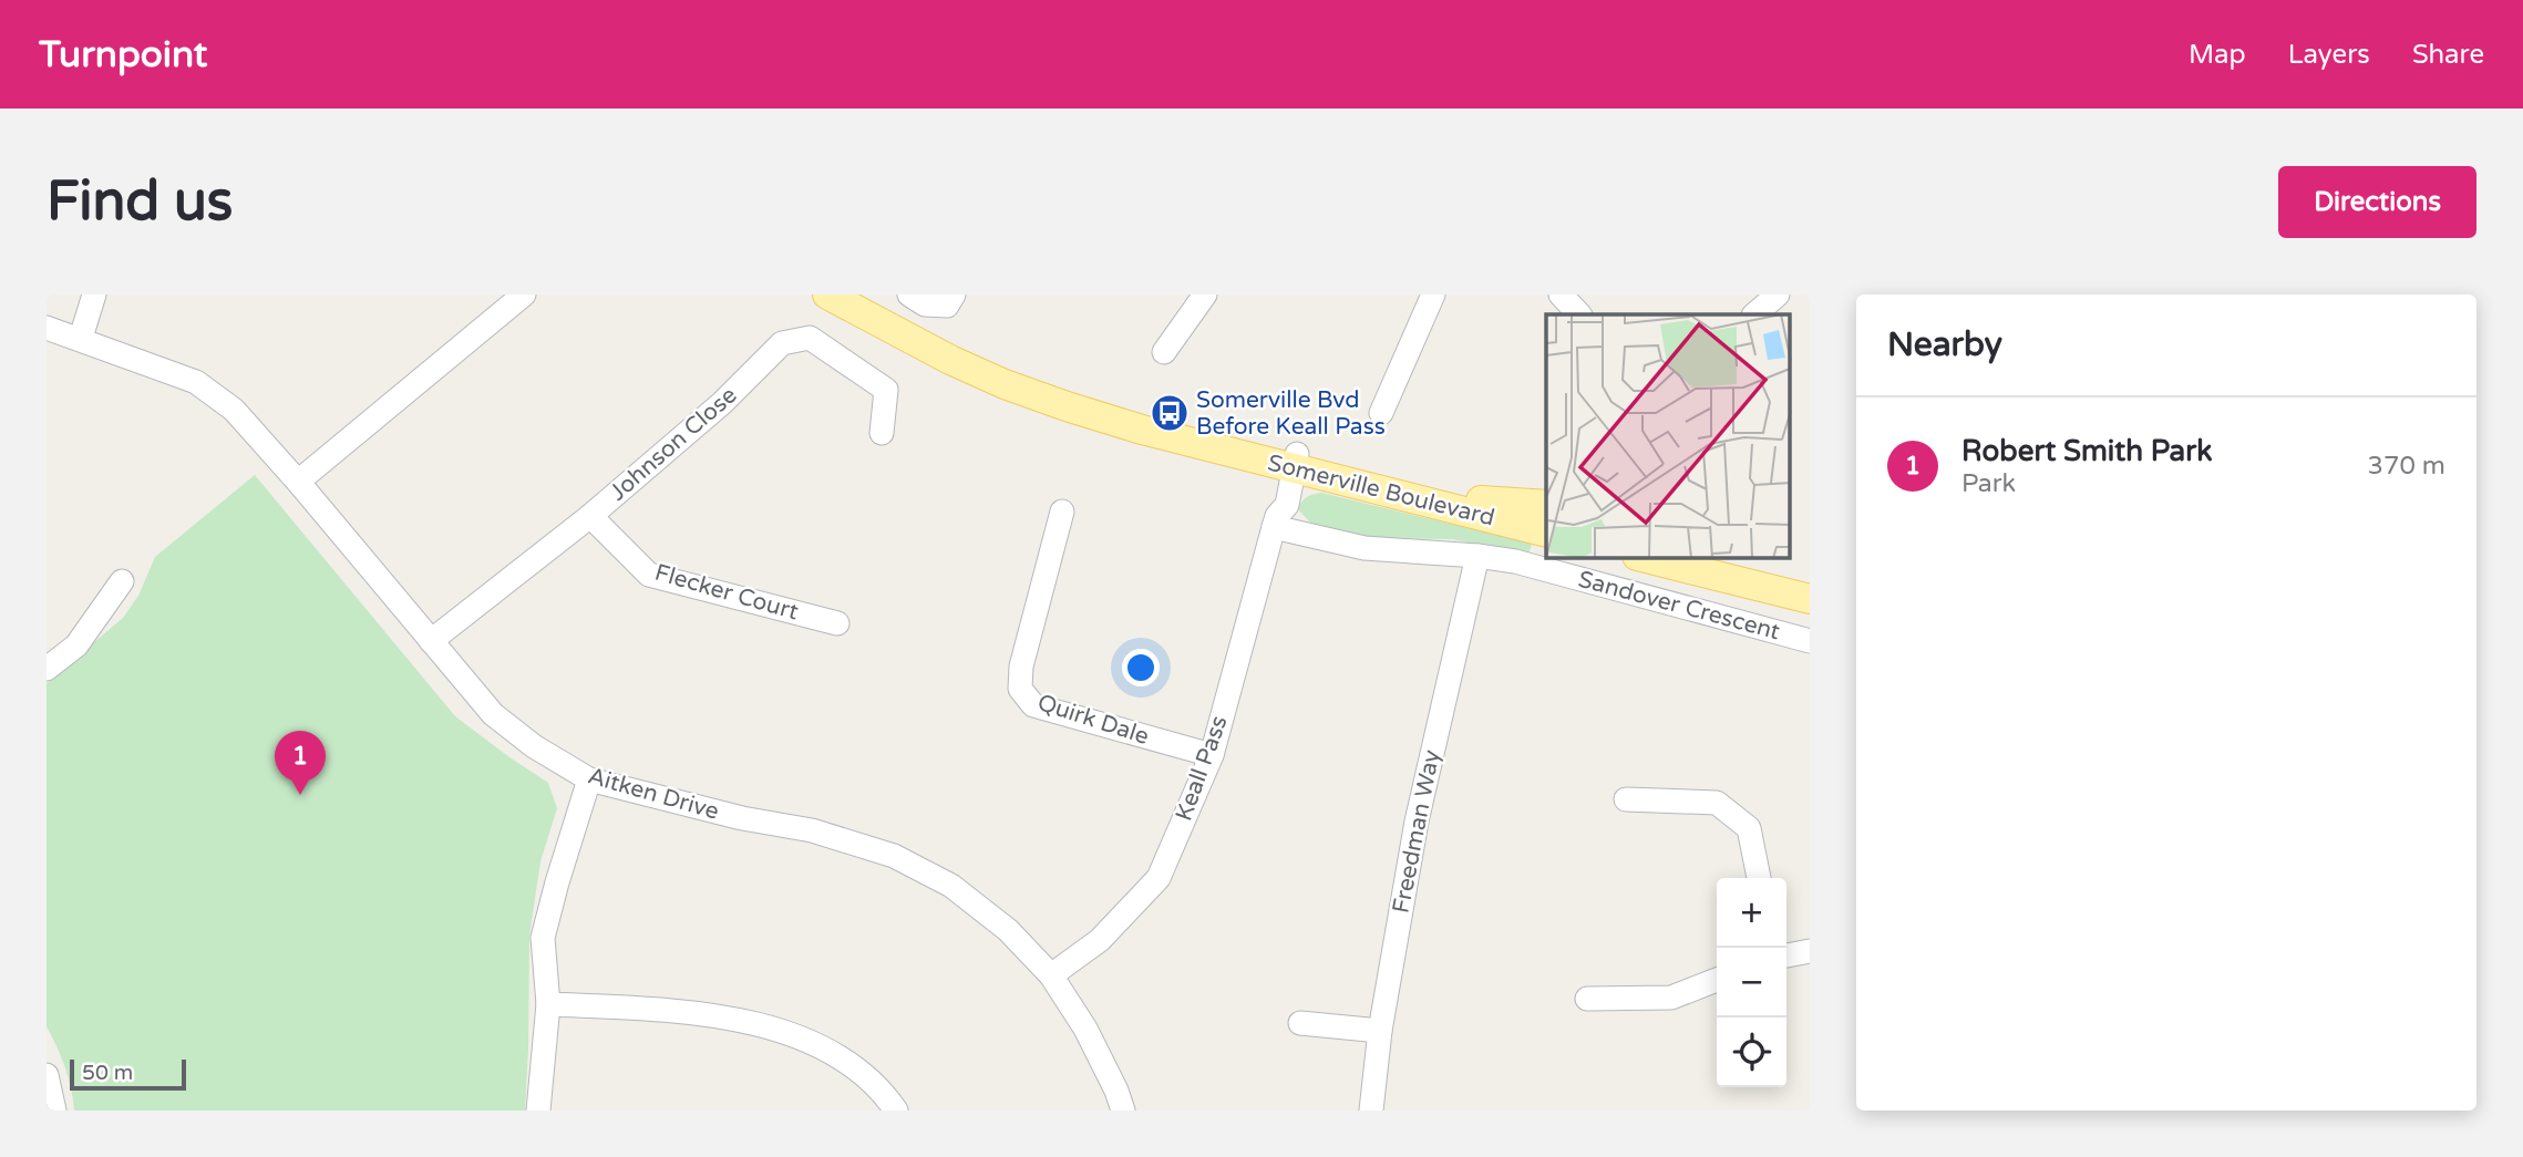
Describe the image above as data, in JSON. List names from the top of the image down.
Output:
{
  "streets": {
    "main road": ["Somerville Boulevard"],
    "street": [
      "Johnson Close",
      "Flecker Court",
      "Sandover Crescent",
      "Quirk Dale",
      "Keall Pass",
      "Aitken Drive",
      "Freedman Way"
    ]
  },
  "crossings": [
    ["Johnson Close", "Flecker Court"],
    ["Johnson Close", "Aitken Drive"],
    ["Somerville Boulevard", "Keall Pass"],
    ["Sandover Crescent", "Keall Pass"],
    ["Sandover Crescent", "Freedman Way"],
    ["Quirk Dale", "Keall Pass"],
    ["Keall Pass", "Aitken Drive"]
  ],
  "places": {
    "bus stop": ["Somerville Bvd Before Keall Pass"]
  },
  "scale_bar": "50 m",
  "page": {
    "header": "Turnpoint",
    "nav": ["Map", "Layers", "Share"],
    "buttons": "Directions",
    "title": "Find us",
    "heading": "Nearby",
    "list": [
      {
        "mark": "1",
        "name": "Robert Smith Park",
        "note": "Park",
        "value": "370 m"
      }
    ],
    "pins": "1",
    "map_buttons": ["+", "−"],
    "scale": "50 m"
  }
}
